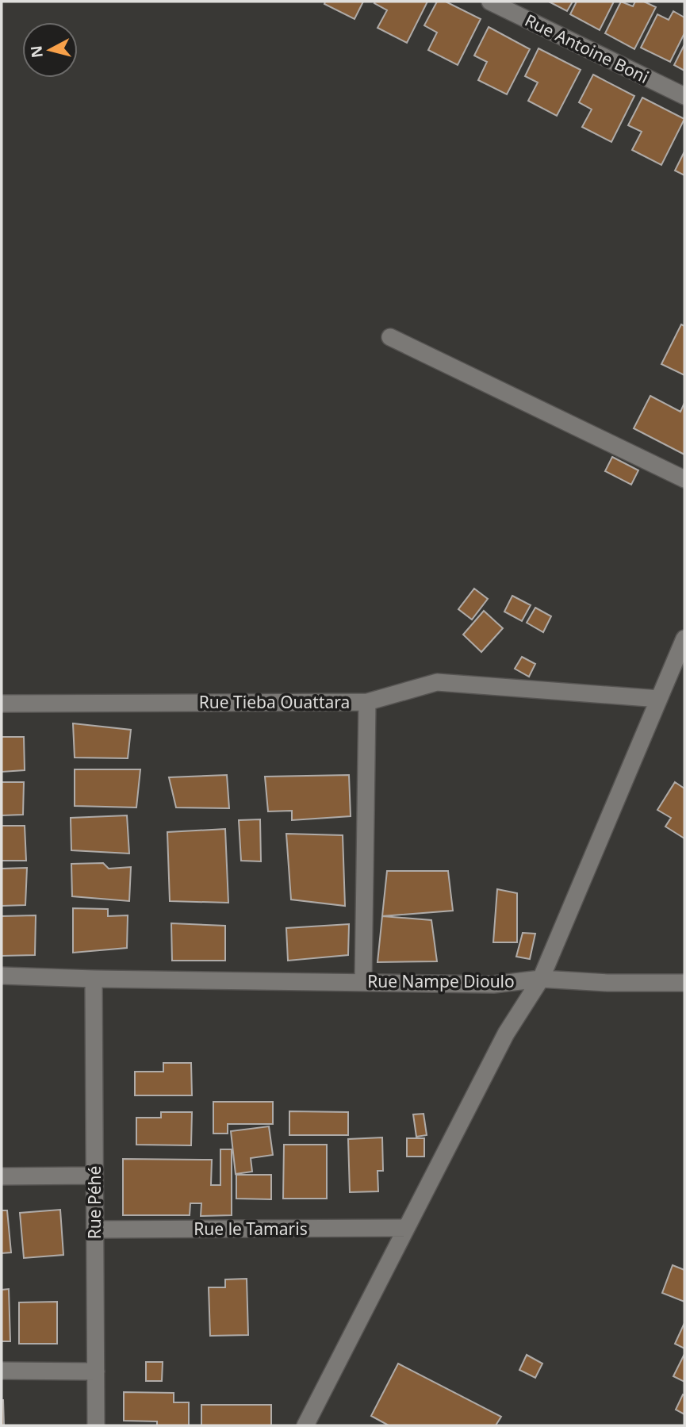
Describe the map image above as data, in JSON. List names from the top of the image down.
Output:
{
  "streets": {
    "street": [
      "Rue Antoine Boni",
      "Rue Tieba Ouattara",
      "Rue Nampe Dioulo",
      "Rue Péhé",
      "Rue le Tamaris"
    ]
  },
  "crossings": [
    ["Rue Tieba Ouattara", "Rue Nampe Dioulo"],
    ["Rue Nampe Dioulo", "Rue Péhé"],
    ["Rue Nampe Dioulo", "Rue le Tamaris"],
    ["Rue Péhé", "Rue le Tamaris"]
  ],
  "north": "left"
}
